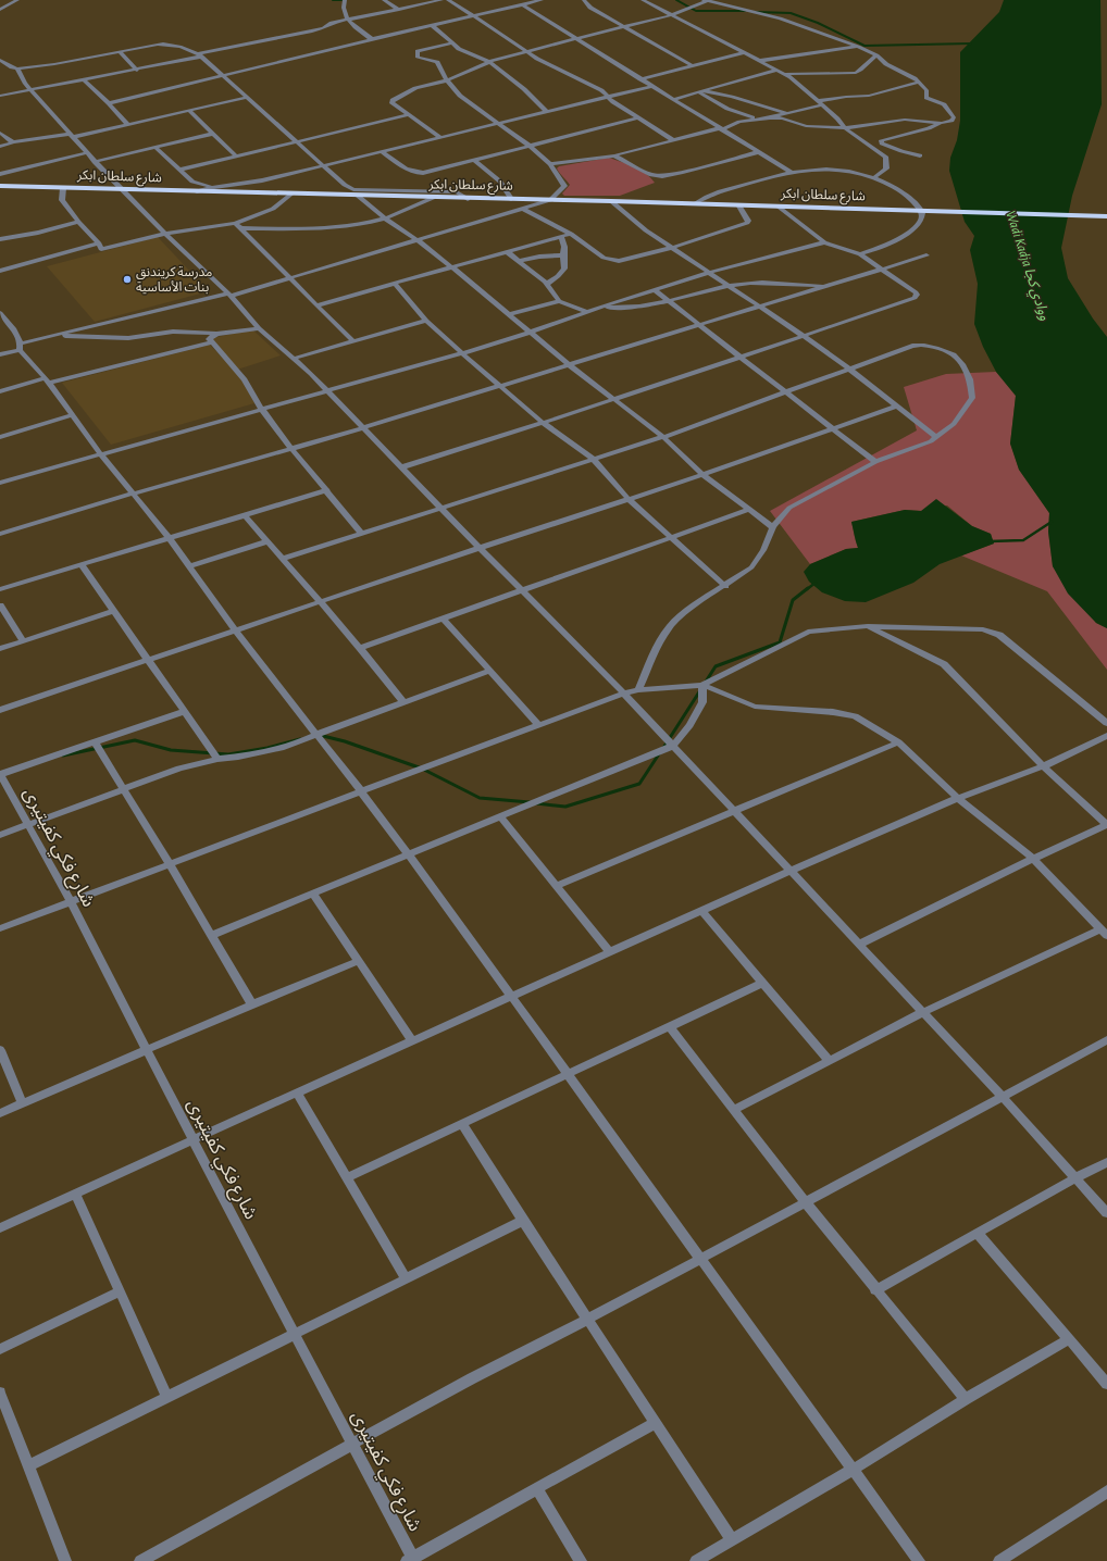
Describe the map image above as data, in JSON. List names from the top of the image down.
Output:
{
  "streets": {
    "highway": ["شارع سلطان ابكر"],
    "street": ["شارع فكي كفيتيرى"]
  },
  "water": ["Wadi Kadja ووادي كجا"],
  "places": ["مدرسة كريندنق بنات الأساسية"]
}
